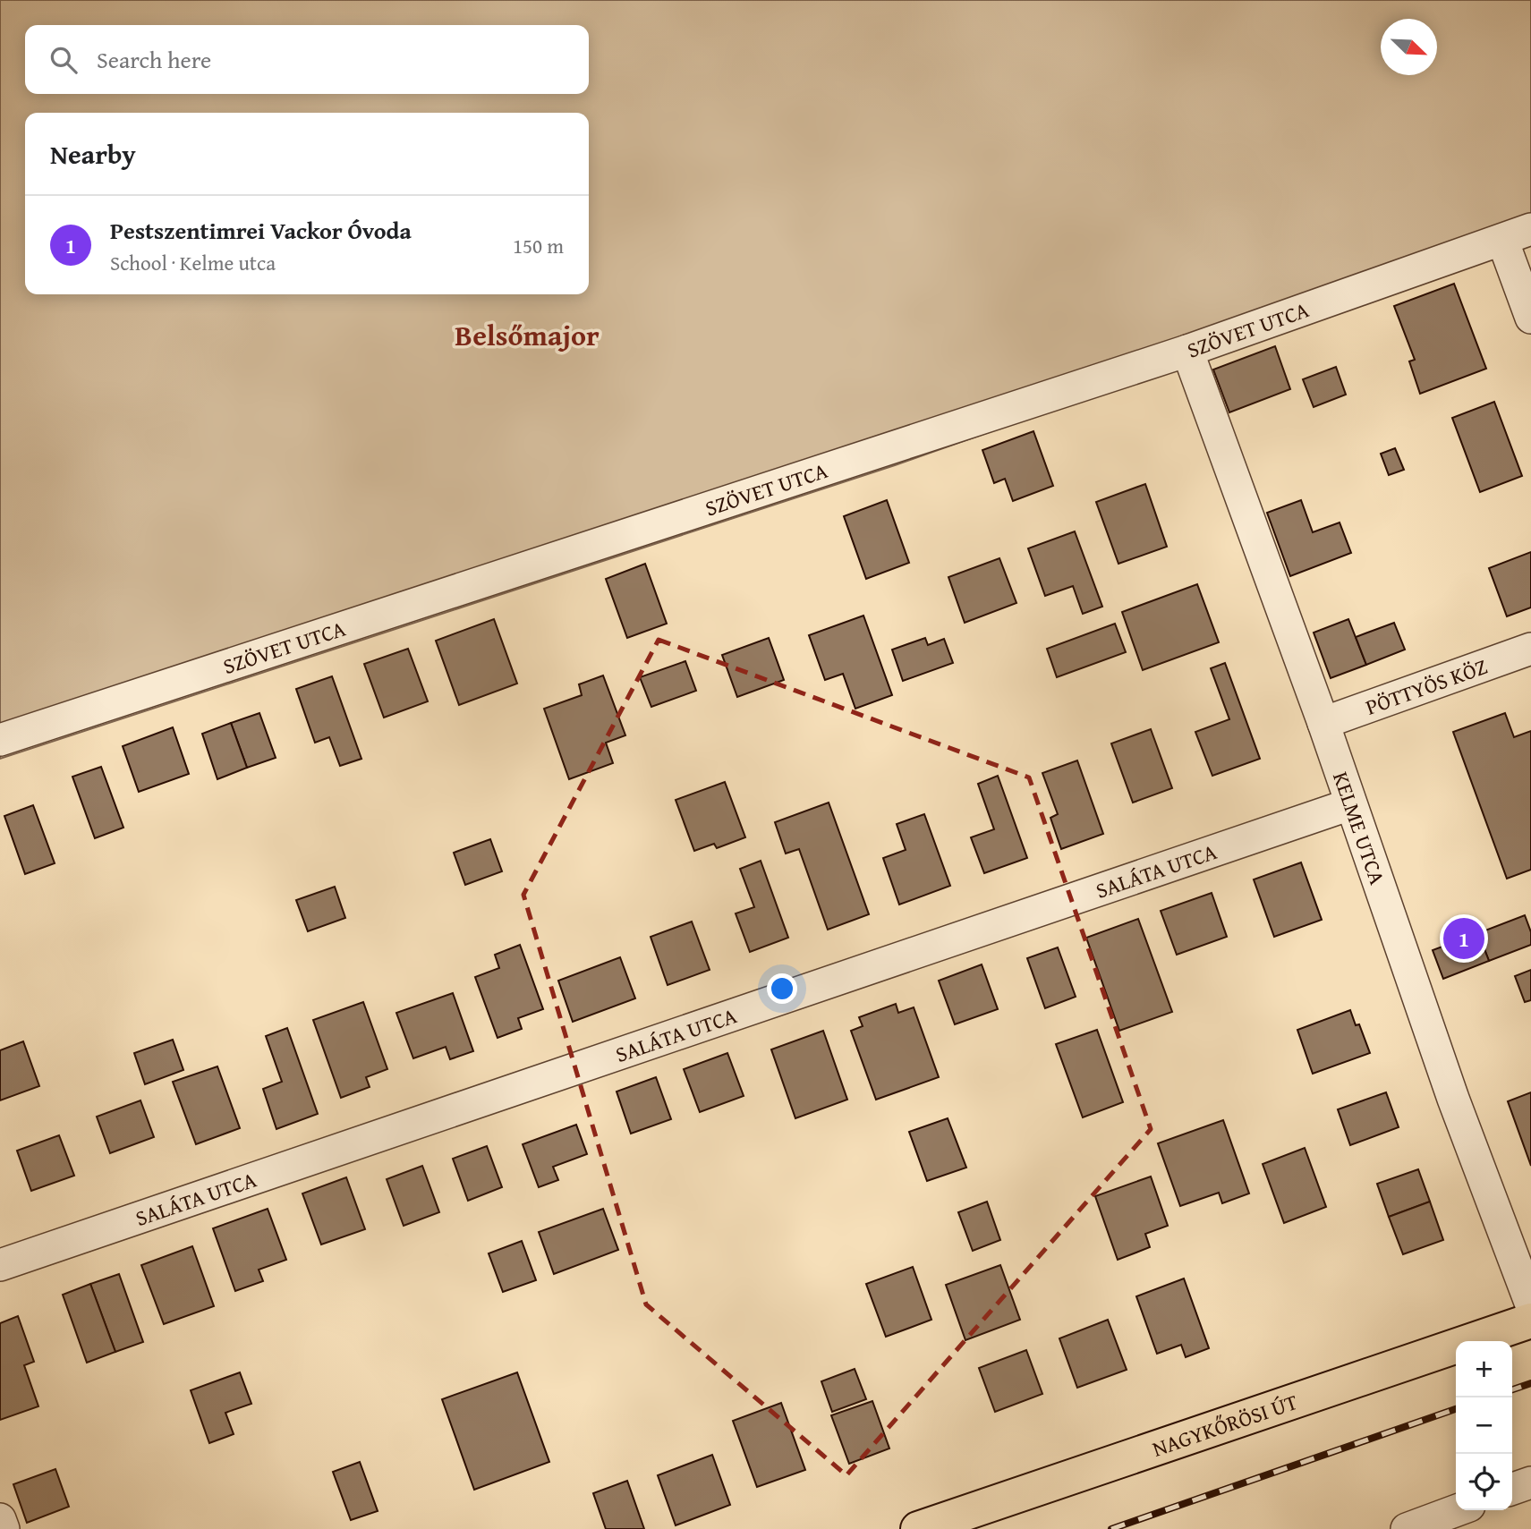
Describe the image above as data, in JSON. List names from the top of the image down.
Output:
{
  "streets": {
    "main road": ["NAGYKŐRÖSI ÚT"],
    "street": [
      "SZÖVET UTCA",
      "PÖTTYÖS KÖZ",
      "KELME UTCA",
      "SALÁTA UTCA"
    ]
  },
  "crossings": [
    ["SZÖVET UTCA", "KELME UTCA"],
    ["PÖTTYÖS KÖZ", "KELME UTCA"],
    ["KELME UTCA", "SALÁTA UTCA"]
  ],
  "districts": ["Belsőmajor"],
  "north": "bottom right",
  "page": {
    "search": "Search here",
    "heading": "Nearby",
    "list": [
      {
        "mark": "1",
        "name": "Pestszentimrei Vackor Óvoda",
        "note": "School · Kelme utca",
        "value": "150 m"
      }
    ],
    "pins": "1",
    "map_buttons": ["+", "−"]
  }
}
